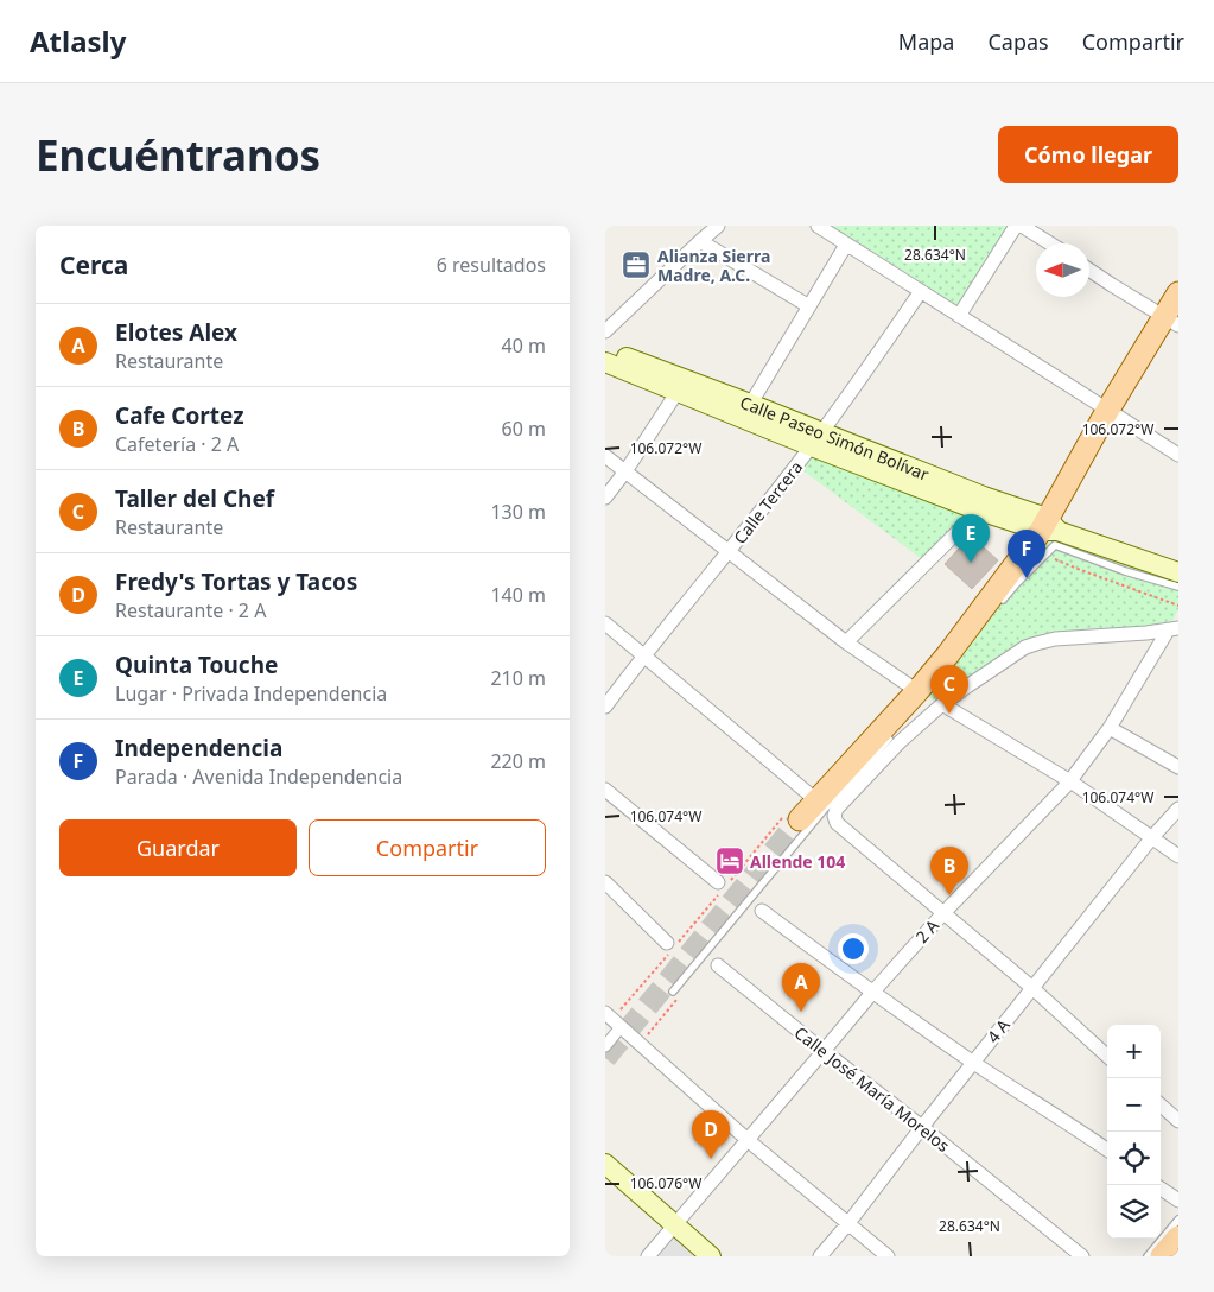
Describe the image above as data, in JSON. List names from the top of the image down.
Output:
{
  "streets": {
    "main road": ["Calle Paseo Simón Bolívar"],
    "street": [
      "Calle Tercera",
      "2 A",
      "4 A",
      "Calle José María Morelos"
    ]
  },
  "crossings": [
    ["Calle Paseo Simón Bolívar", "Calle Tercera"],
    ["2 A", "Calle José María Morelos"],
    ["4 A", "Calle José María Morelos"]
  ],
  "places": {
    "office": ["Alianza Sierra Madre, A.C."],
    "hotel": ["Allende 104"]
  },
  "north": "left",
  "page": {
    "header": "Atlasly",
    "nav": ["Mapa", "Capas", "Compartir"],
    "buttons": [
      "Cómo llegar",
      ["Guardar", "Compartir"]
    ],
    "title": "Encuéntranos",
    "heading": ["Cerca", "6 resultados"],
    "list": [
      {
        "mark": "A",
        "name": "Elotes Alex",
        "note": "Restaurante",
        "value": "40 m"
      },
      {
        "mark": "B",
        "name": "Cafe Cortez",
        "note": "Cafetería · 2 A",
        "value": "60 m"
      },
      {
        "mark": "C",
        "name": "Taller del Chef",
        "note": "Restaurante",
        "value": "130 m"
      },
      {
        "mark": "D",
        "name": "Fredy's Tortas y Tacos",
        "note": "Restaurante · 2 A",
        "value": "140 m"
      },
      {
        "mark": "E",
        "name": "Quinta Touche",
        "note": "Lugar · Privada Independencia",
        "value": "210 m"
      },
      {
        "mark": "F",
        "name": "Independencia",
        "note": "Parada · Avenida Independencia",
        "value": "220 m"
      }
    ],
    "pins": [
      "E",
      "F",
      "C",
      "B",
      "A",
      "D"
    ],
    "map_buttons": ["+", "−"]
  },
  "coordinates": [
    "28.634°N",
    "106.072°W",
    "106.074°W",
    "106.076°W"
  ]
}
